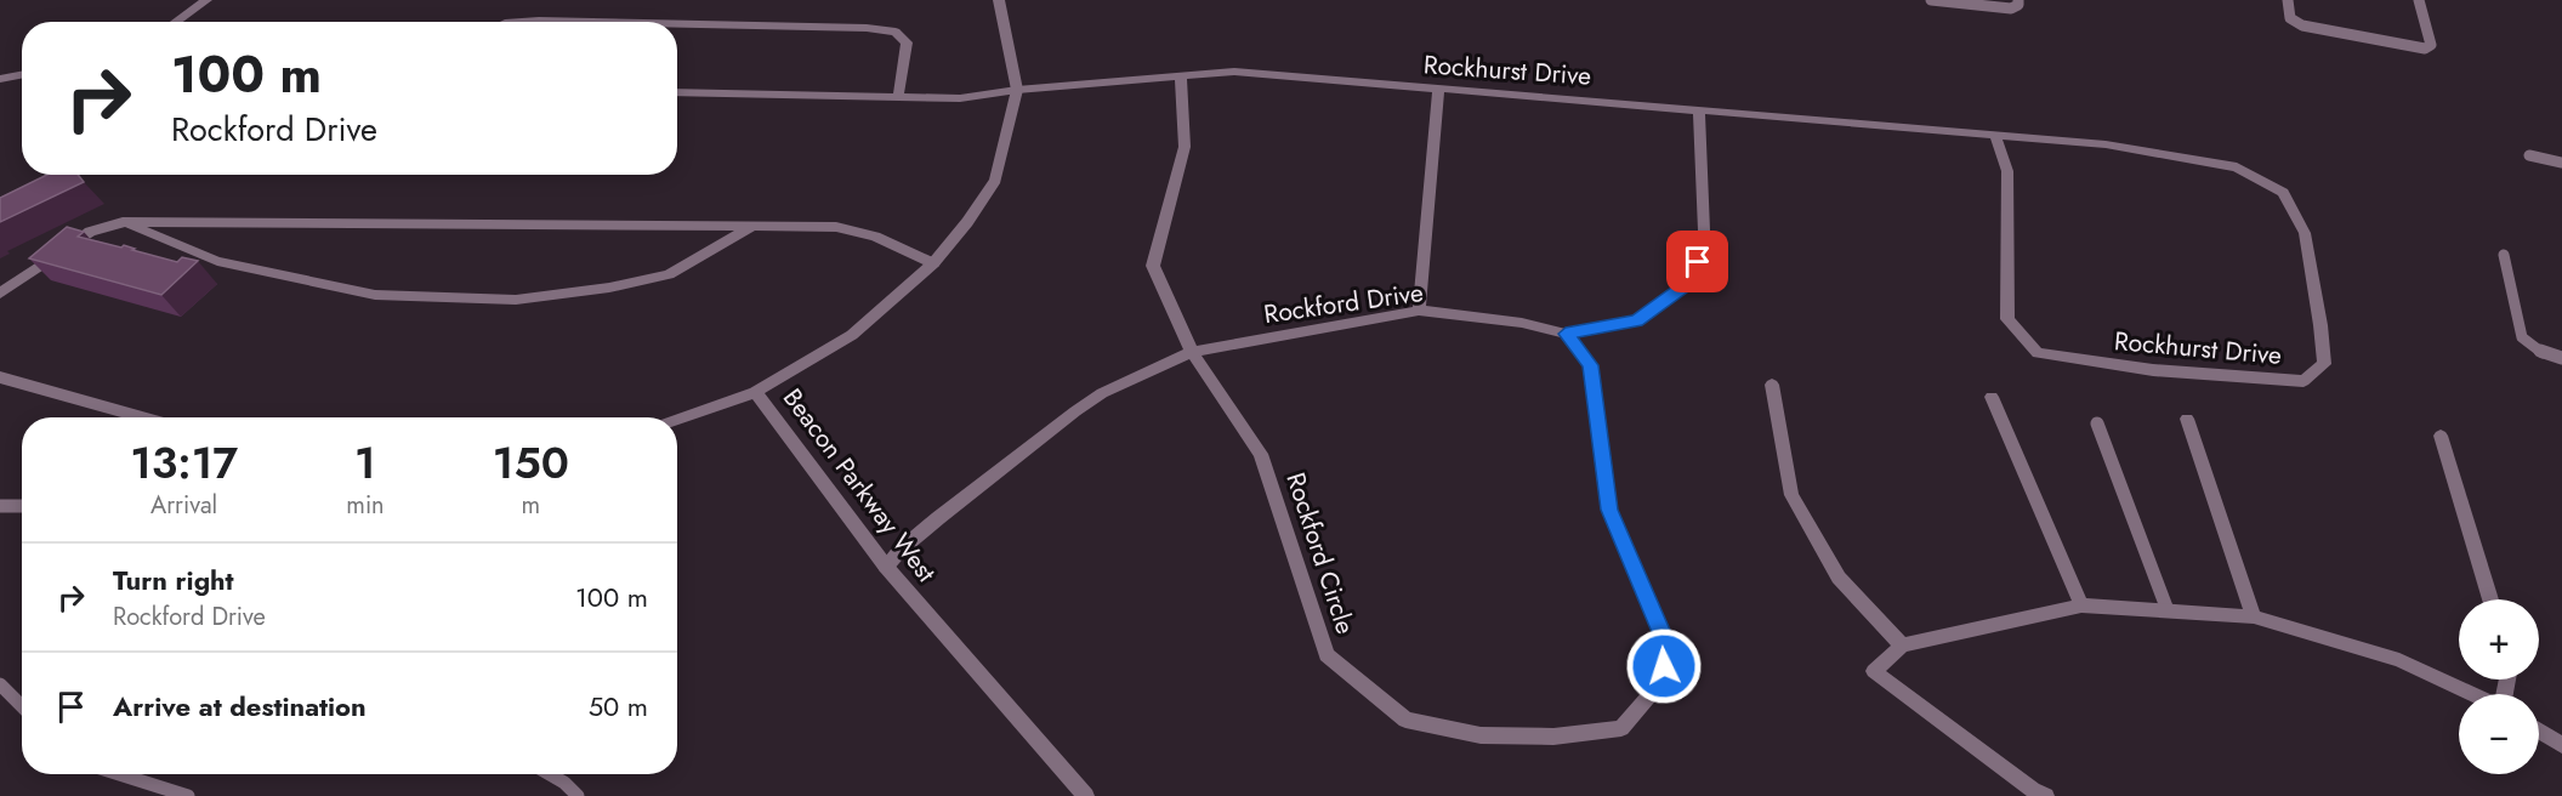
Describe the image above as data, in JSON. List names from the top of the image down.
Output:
{
  "streets": {
    "street": [
      "Rockhurst Drive",
      "Rockford Drive",
      "Beacon Parkway West",
      "Rockford Circle"
    ]
  },
  "crossings": [
    ["Rockhurst Drive", "Rockford Drive"],
    ["Rockhurst Drive", "Beacon Parkway West"],
    ["Rockhurst Drive", "Rockford Circle"],
    ["Rockford Drive", "Beacon Parkway West"],
    ["Rockford Drive", "Rockford Circle"]
  ],
  "page": {
    "turn": ["100 m", "Rockford Drive"],
    "eta": [
      "13:17",
      "Arrival",
      "1",
      "min",
      "150",
      "m"
    ],
    "list": [
      {
        "name": "Turn right",
        "note": "Rockford Drive",
        "value": "100 m"
      },
      {
        "name": "Arrive at destination",
        "value": "50 m"
      }
    ],
    "map_buttons": ["+", "−"]
  }
}
